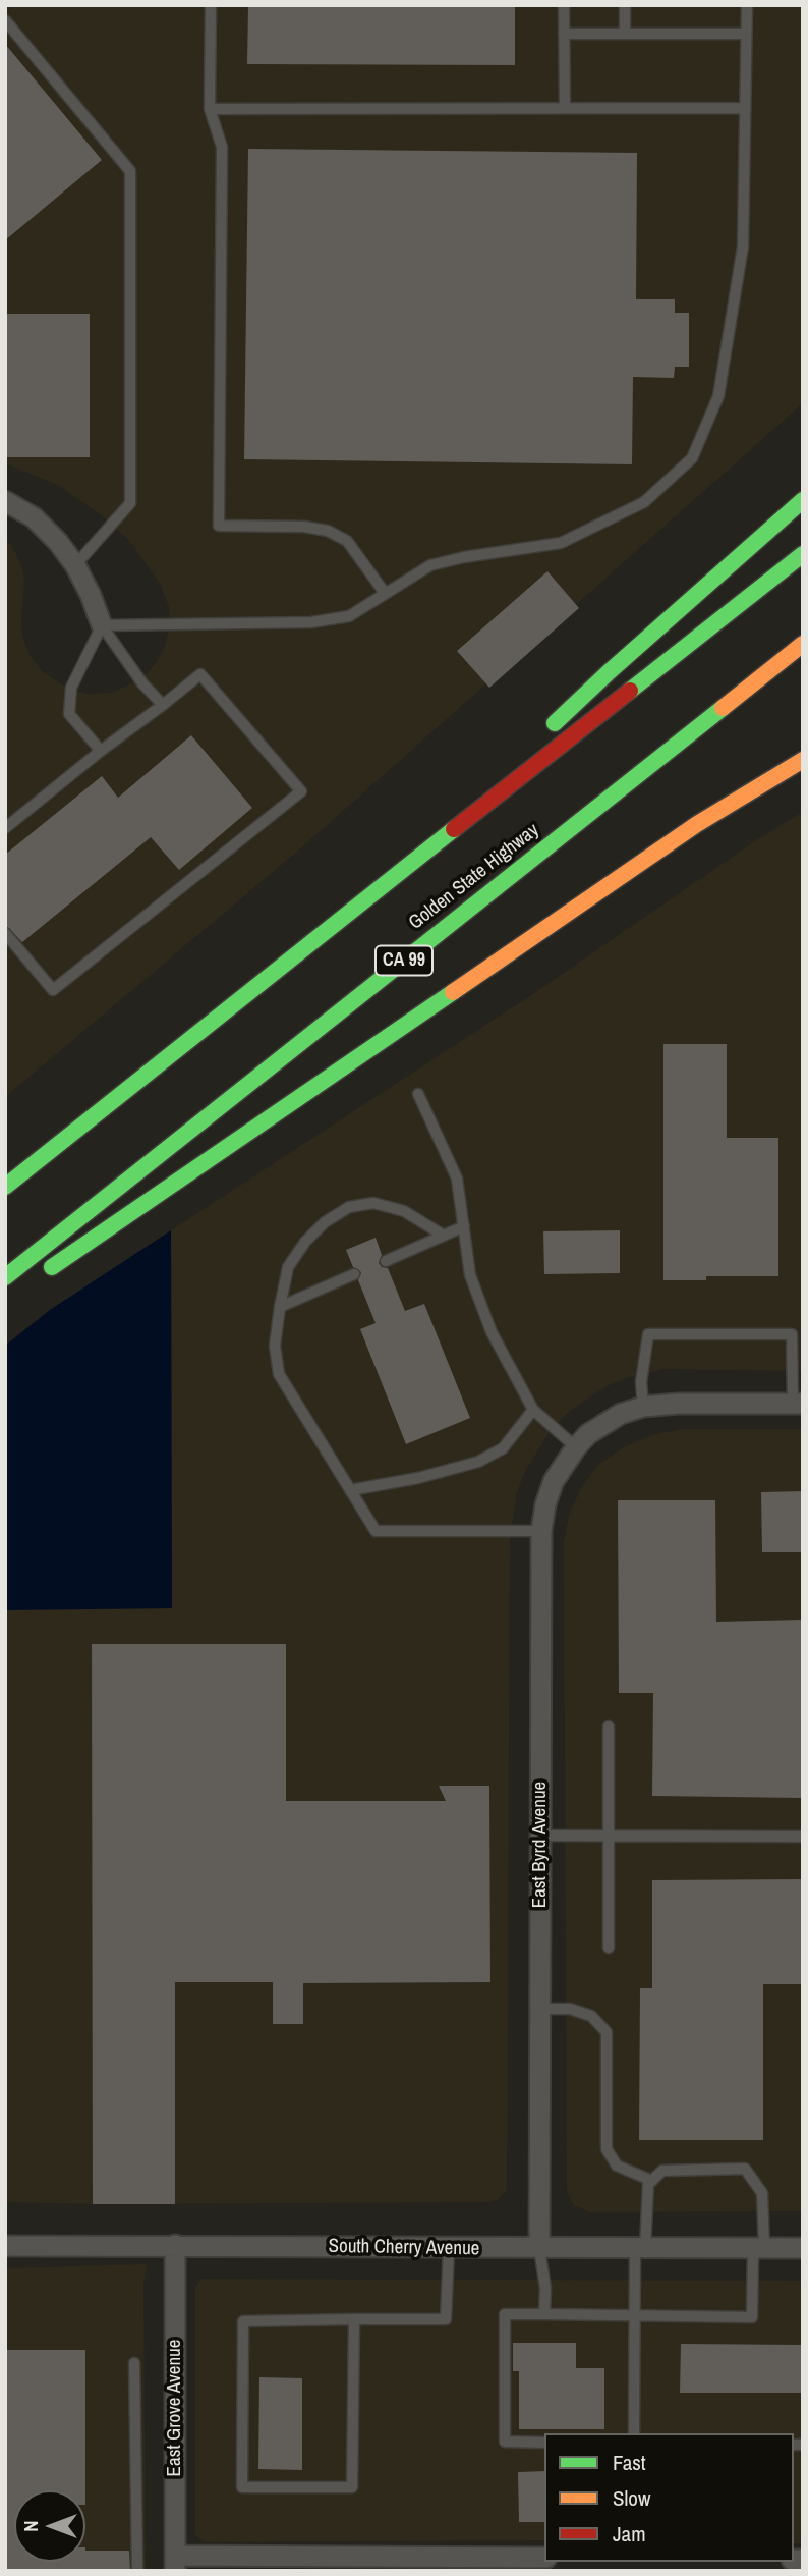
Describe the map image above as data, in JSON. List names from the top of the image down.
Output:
{
  "streets": {
    "highway": ["Golden State Highway", "CA 99"],
    "street": ["East Byrd Avenue", "South Cherry Avenue", "East Grove Avenue"]
  },
  "crossings": [
    ["East Byrd Avenue", "South Cherry Avenue"],
    ["South Cherry Avenue", "East Grove Avenue"]
  ],
  "legend": ["Fast", "Slow", "Jam"],
  "north": "left"
}
